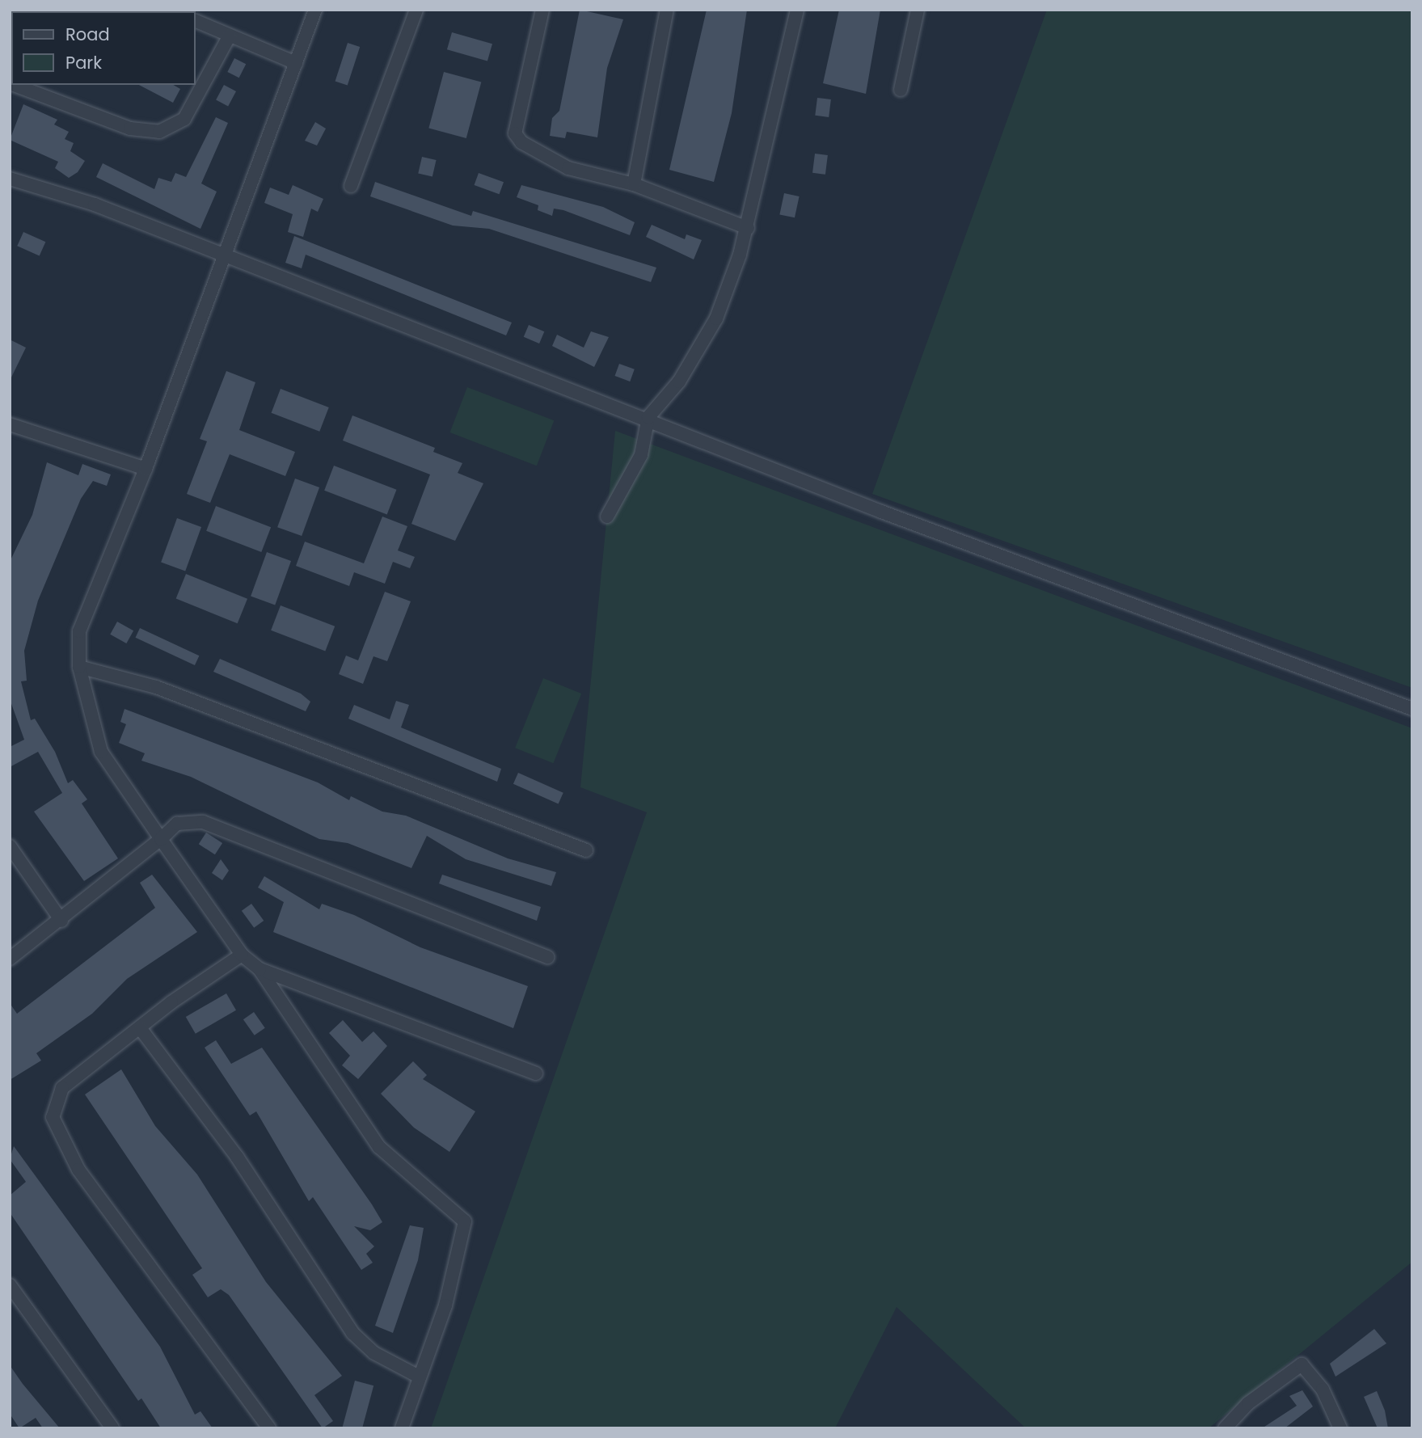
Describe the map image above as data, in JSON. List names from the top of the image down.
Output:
{
  "legend": ["Road", "Park"]
}
